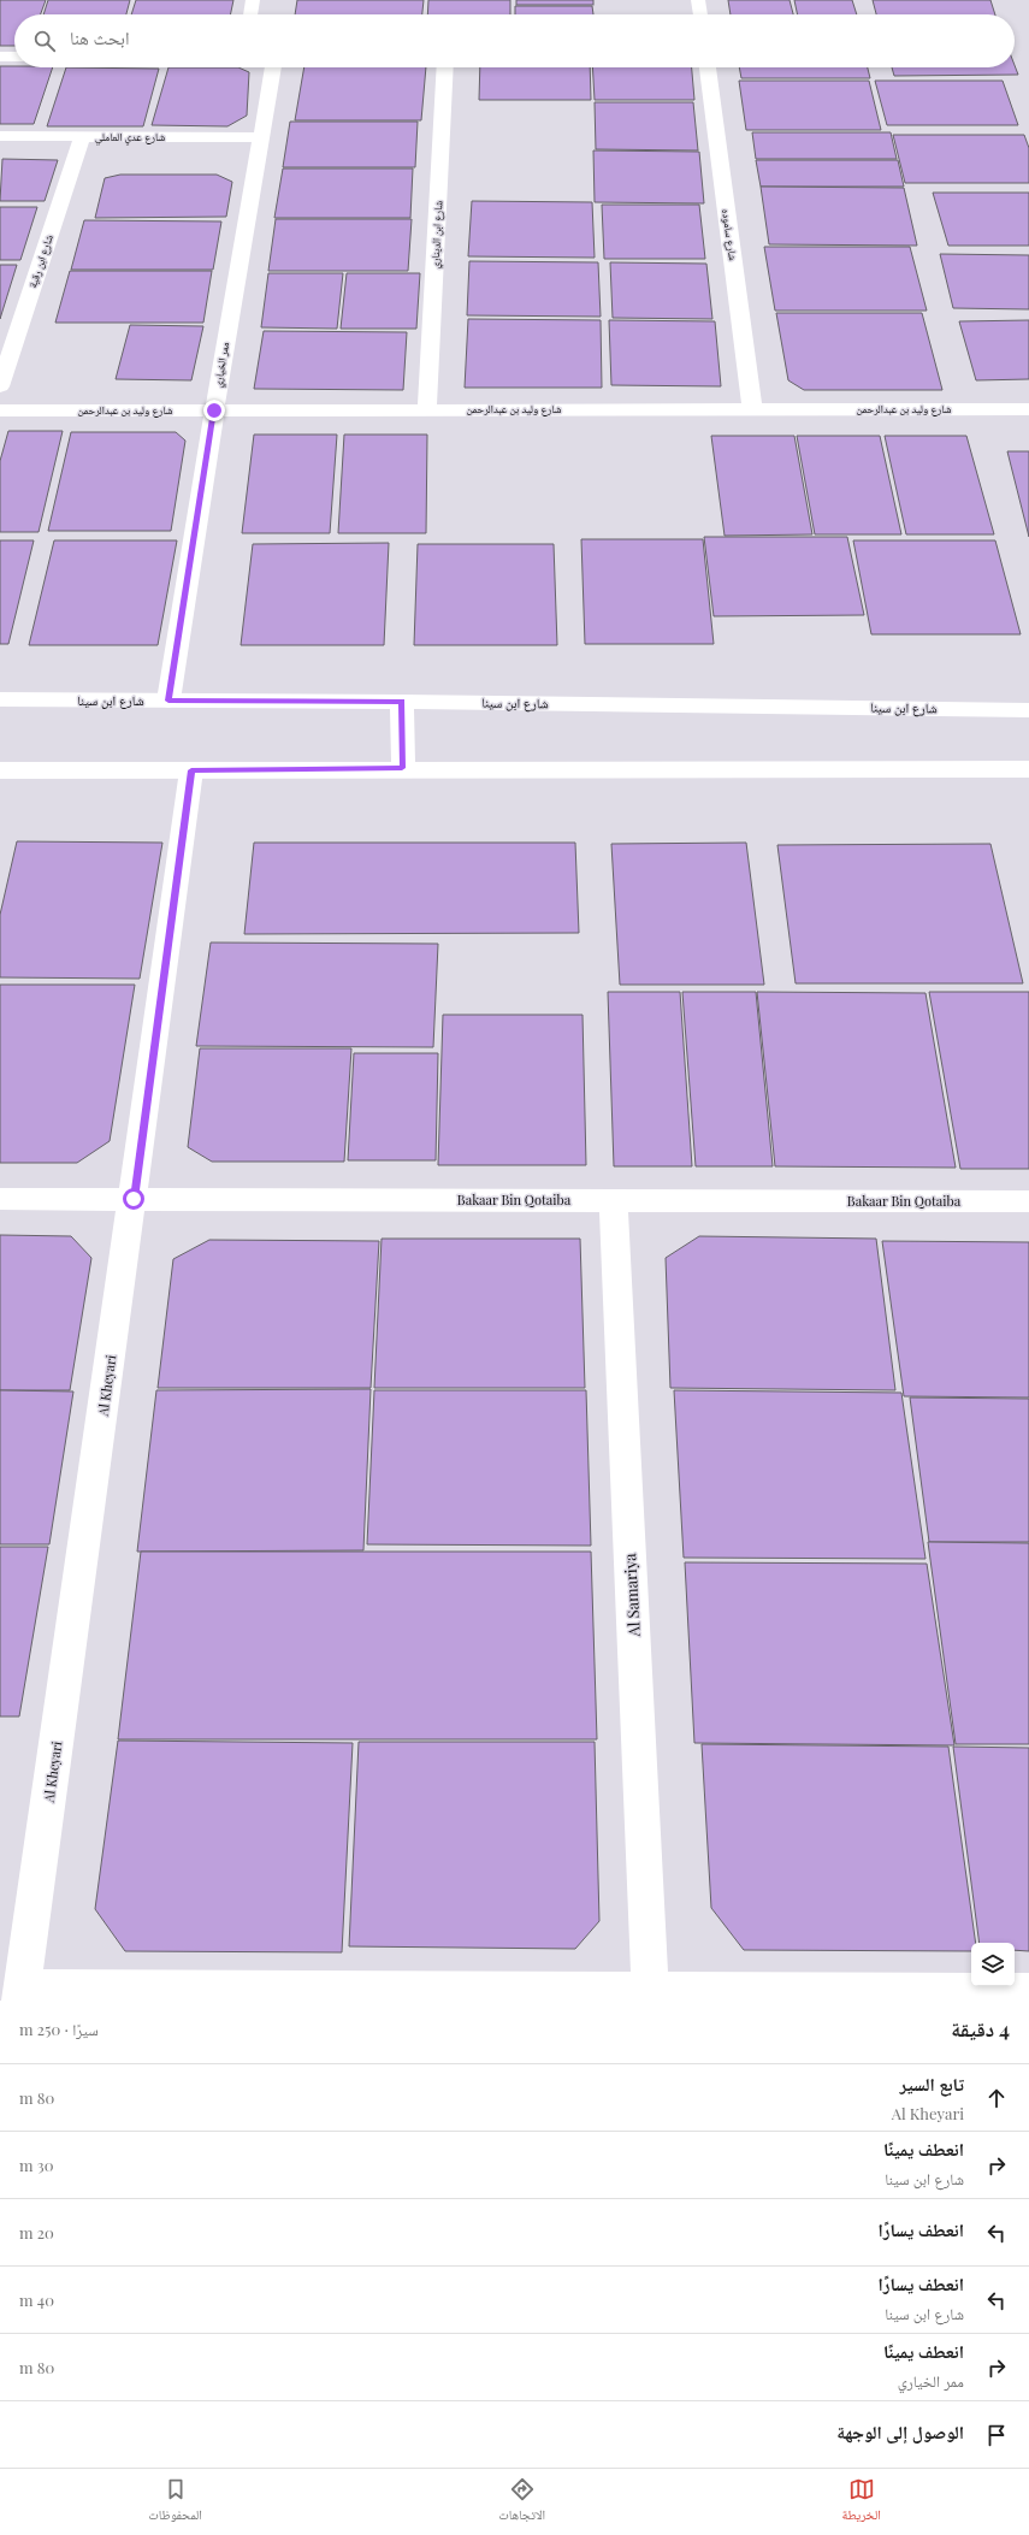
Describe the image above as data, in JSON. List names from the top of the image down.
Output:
{
  "streets": {
    "street": [
      "شارع عدي العاملي",
      "شارع ابن الديناري",
      "شارع ساموده",
      "شارع ابن رقية",
      "ممر الخياري",
      "شارع وليد بن عبدالرحمن",
      "شارع ابن سينا",
      "Bakaar Bin Qotaiba",
      "Al Kheyari",
      "Al Samariya"
    ]
  },
  "crossings": [
    ["شارع عدي العاملي", "شارع ابن رقية"],
    ["شارع عدي العاملي", "ممر الخياري"],
    ["شارع ابن الديناري", "شارع وليد بن عبدالرحمن"],
    ["شارع ساموده", "شارع وليد بن عبدالرحمن"],
    ["ممر الخياري", "شارع وليد بن عبدالرحمن"],
    ["ممر الخياري", "شارع ابن سينا"],
    ["Bakaar Bin Qotaiba", "Al Kheyari"],
    ["Bakaar Bin Qotaiba", "Al Samariya"]
  ],
  "page": {
    "search": "ابحث هنا",
    "heading": ["4 دقيقة", "سيرًا · 250 m"],
    "list": [
      ["تابع السير", "Al Kheyari", "80 m"],
      ["انعطف يمينًا", "شارع ابن سينا", "30 m"],
      ["انعطف يسارًا", "20 m"],
      ["انعطف يسارًا", "شارع ابن سينا", "40 m"],
      ["انعطف يمينًا", "ممر الخياري", "80 m"],
      "الوصول إلى الوجهة"
    ],
    "nav": ["الخريطة", "الاتجاهات", "المحفوظات"]
  }
}
